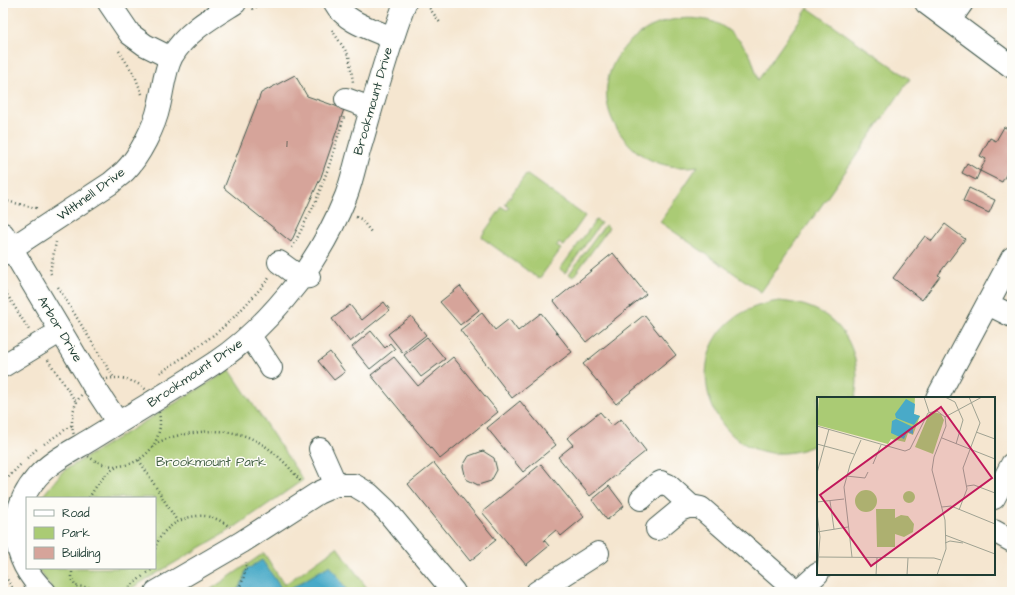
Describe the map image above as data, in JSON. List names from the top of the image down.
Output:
{
  "streets": {
    "street": ["Brookmount Drive", "Withnell Drive", "Arbor Drive"]
  },
  "crossings": [
    ["Brookmount Drive", "Arbor Drive"],
    ["Withnell Drive", "Arbor Drive"]
  ],
  "parks": ["Brookmount Park"],
  "house_numbers": ["1"],
  "legend": ["Road", "Park", "Building"]
}
